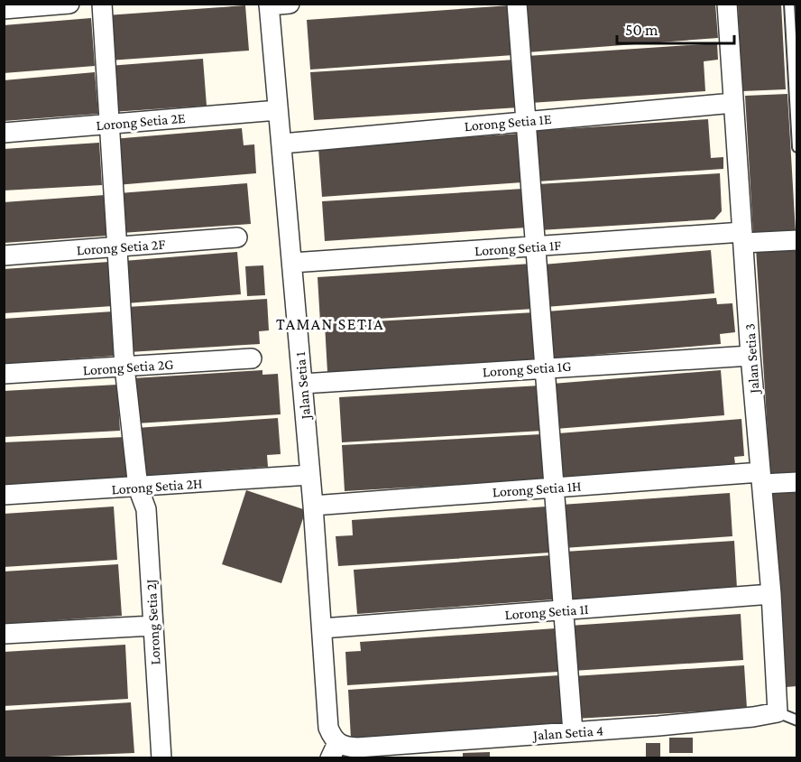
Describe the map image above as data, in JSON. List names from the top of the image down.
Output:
{
  "streets": {
    "street": [
      "Lorong Setia 2E",
      "Lorong Setia 1E",
      "Lorong Setia 2F",
      "Lorong Setia 1F",
      "Jalan Setia 3",
      "Lorong Setia 2G",
      "Lorong Setia 1G",
      "Jalan Setia 1",
      "Lorong Setia 2H",
      "Lorong Setia 1H",
      "Lorong Setia 1I",
      "Lorong Setia 2J",
      "Jalan Setia 4"
    ]
  },
  "crossings": [
    ["Lorong Setia 2E", "Jalan Setia 1"],
    ["Lorong Setia 2E", "Lorong Setia 2J"],
    ["Lorong Setia 1E", "Jalan Setia 3"],
    ["Lorong Setia 1E", "Jalan Setia 1"],
    ["Lorong Setia 2F", "Lorong Setia 2J"],
    ["Lorong Setia 1F", "Jalan Setia 3"],
    ["Lorong Setia 1F", "Jalan Setia 1"],
    ["Jalan Setia 3", "Lorong Setia 1G"],
    ["Jalan Setia 3", "Lorong Setia 1H"],
    ["Jalan Setia 3", "Lorong Setia 1I"],
    ["Jalan Setia 3", "Jalan Setia 4"],
    ["Lorong Setia 2G", "Lorong Setia 2J"],
    ["Lorong Setia 1G", "Jalan Setia 1"],
    ["Jalan Setia 1", "Lorong Setia 2H"],
    ["Jalan Setia 1", "Lorong Setia 1H"],
    ["Jalan Setia 1", "Lorong Setia 1I"],
    ["Jalan Setia 1", "Jalan Setia 4"],
    ["Lorong Setia 2H", "Lorong Setia 2J"]
  ],
  "districts": ["TAMAN SETIA"],
  "scale_bar": "50 m"
}
